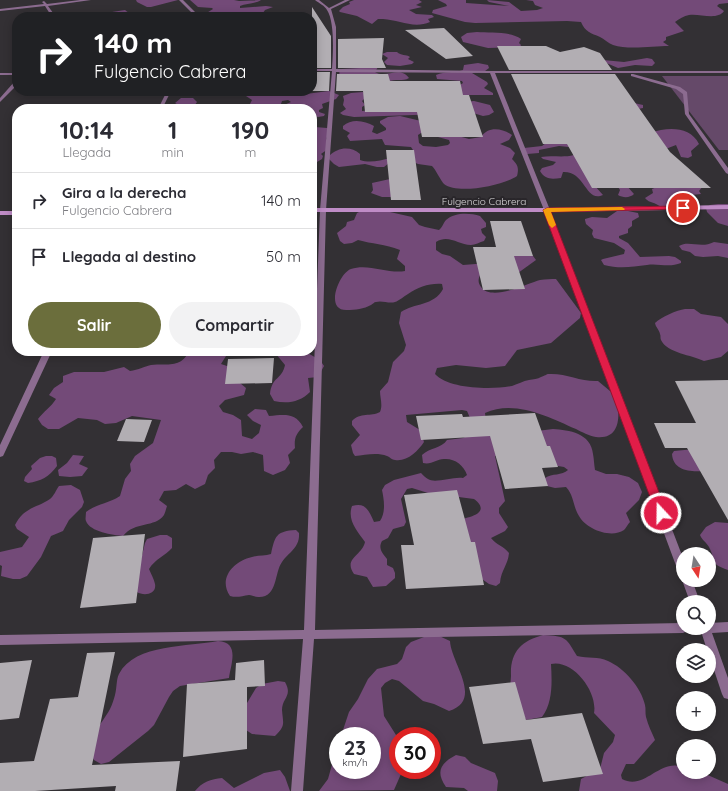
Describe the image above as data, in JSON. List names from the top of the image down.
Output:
{
  "streets": {
    "main road": ["Fulgencio Cabrera"]
  },
  "north": "bottom",
  "page": {
    "turn": ["140 m", "Fulgencio Cabrera"],
    "eta": [
      "10:14",
      "Llegada",
      "1",
      "min",
      "190",
      "m"
    ],
    "list": [
      {
        "name": "Gira a la derecha",
        "note": "Fulgencio Cabrera",
        "value": "140 m"
      },
      {
        "name": "Llegada al destino",
        "value": "50 m"
      }
    ],
    "buttons": ["Salir", "Compartir"],
    "map_buttons": ["+", "−"],
    "speed": "23 km/h",
    "limit": "30"
  }
}
